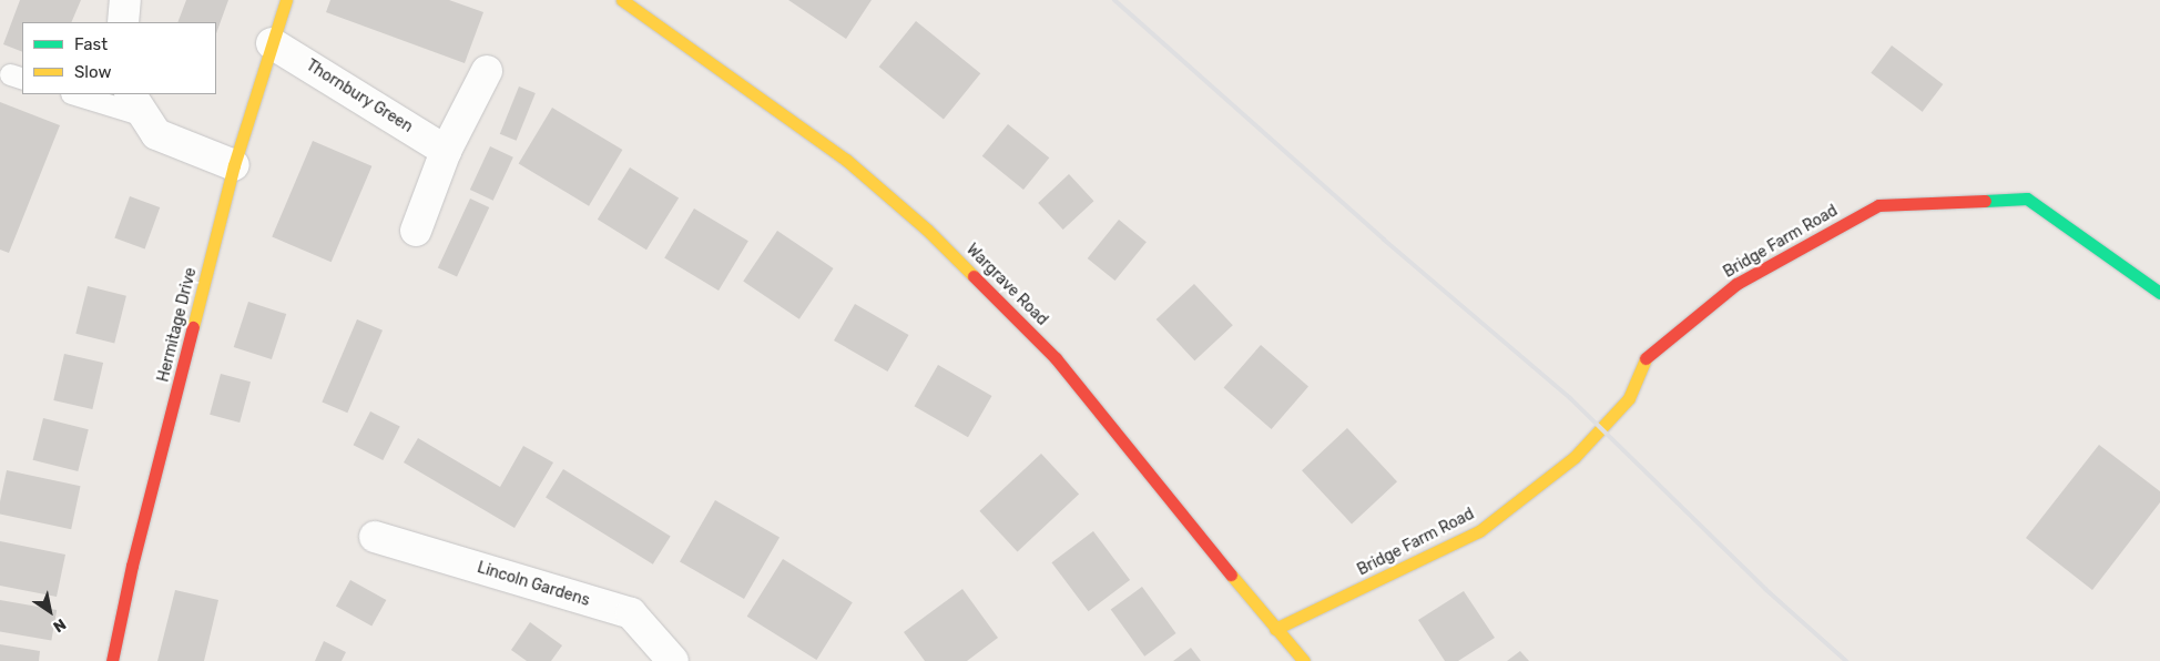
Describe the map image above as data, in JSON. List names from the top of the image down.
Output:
{
  "streets": {
    "street": [
      "Thornbury Green",
      "Bridge Farm Road",
      "Wargrave Road",
      "Hermitage Drive",
      "Lincoln Gardens"
    ]
  },
  "crossings": [
    ["Thornbury Green", "Hermitage Drive"],
    ["Bridge Farm Road", "Wargrave Road"]
  ],
  "legend": ["Fast", "Slow"],
  "north": "bottom right"
}
